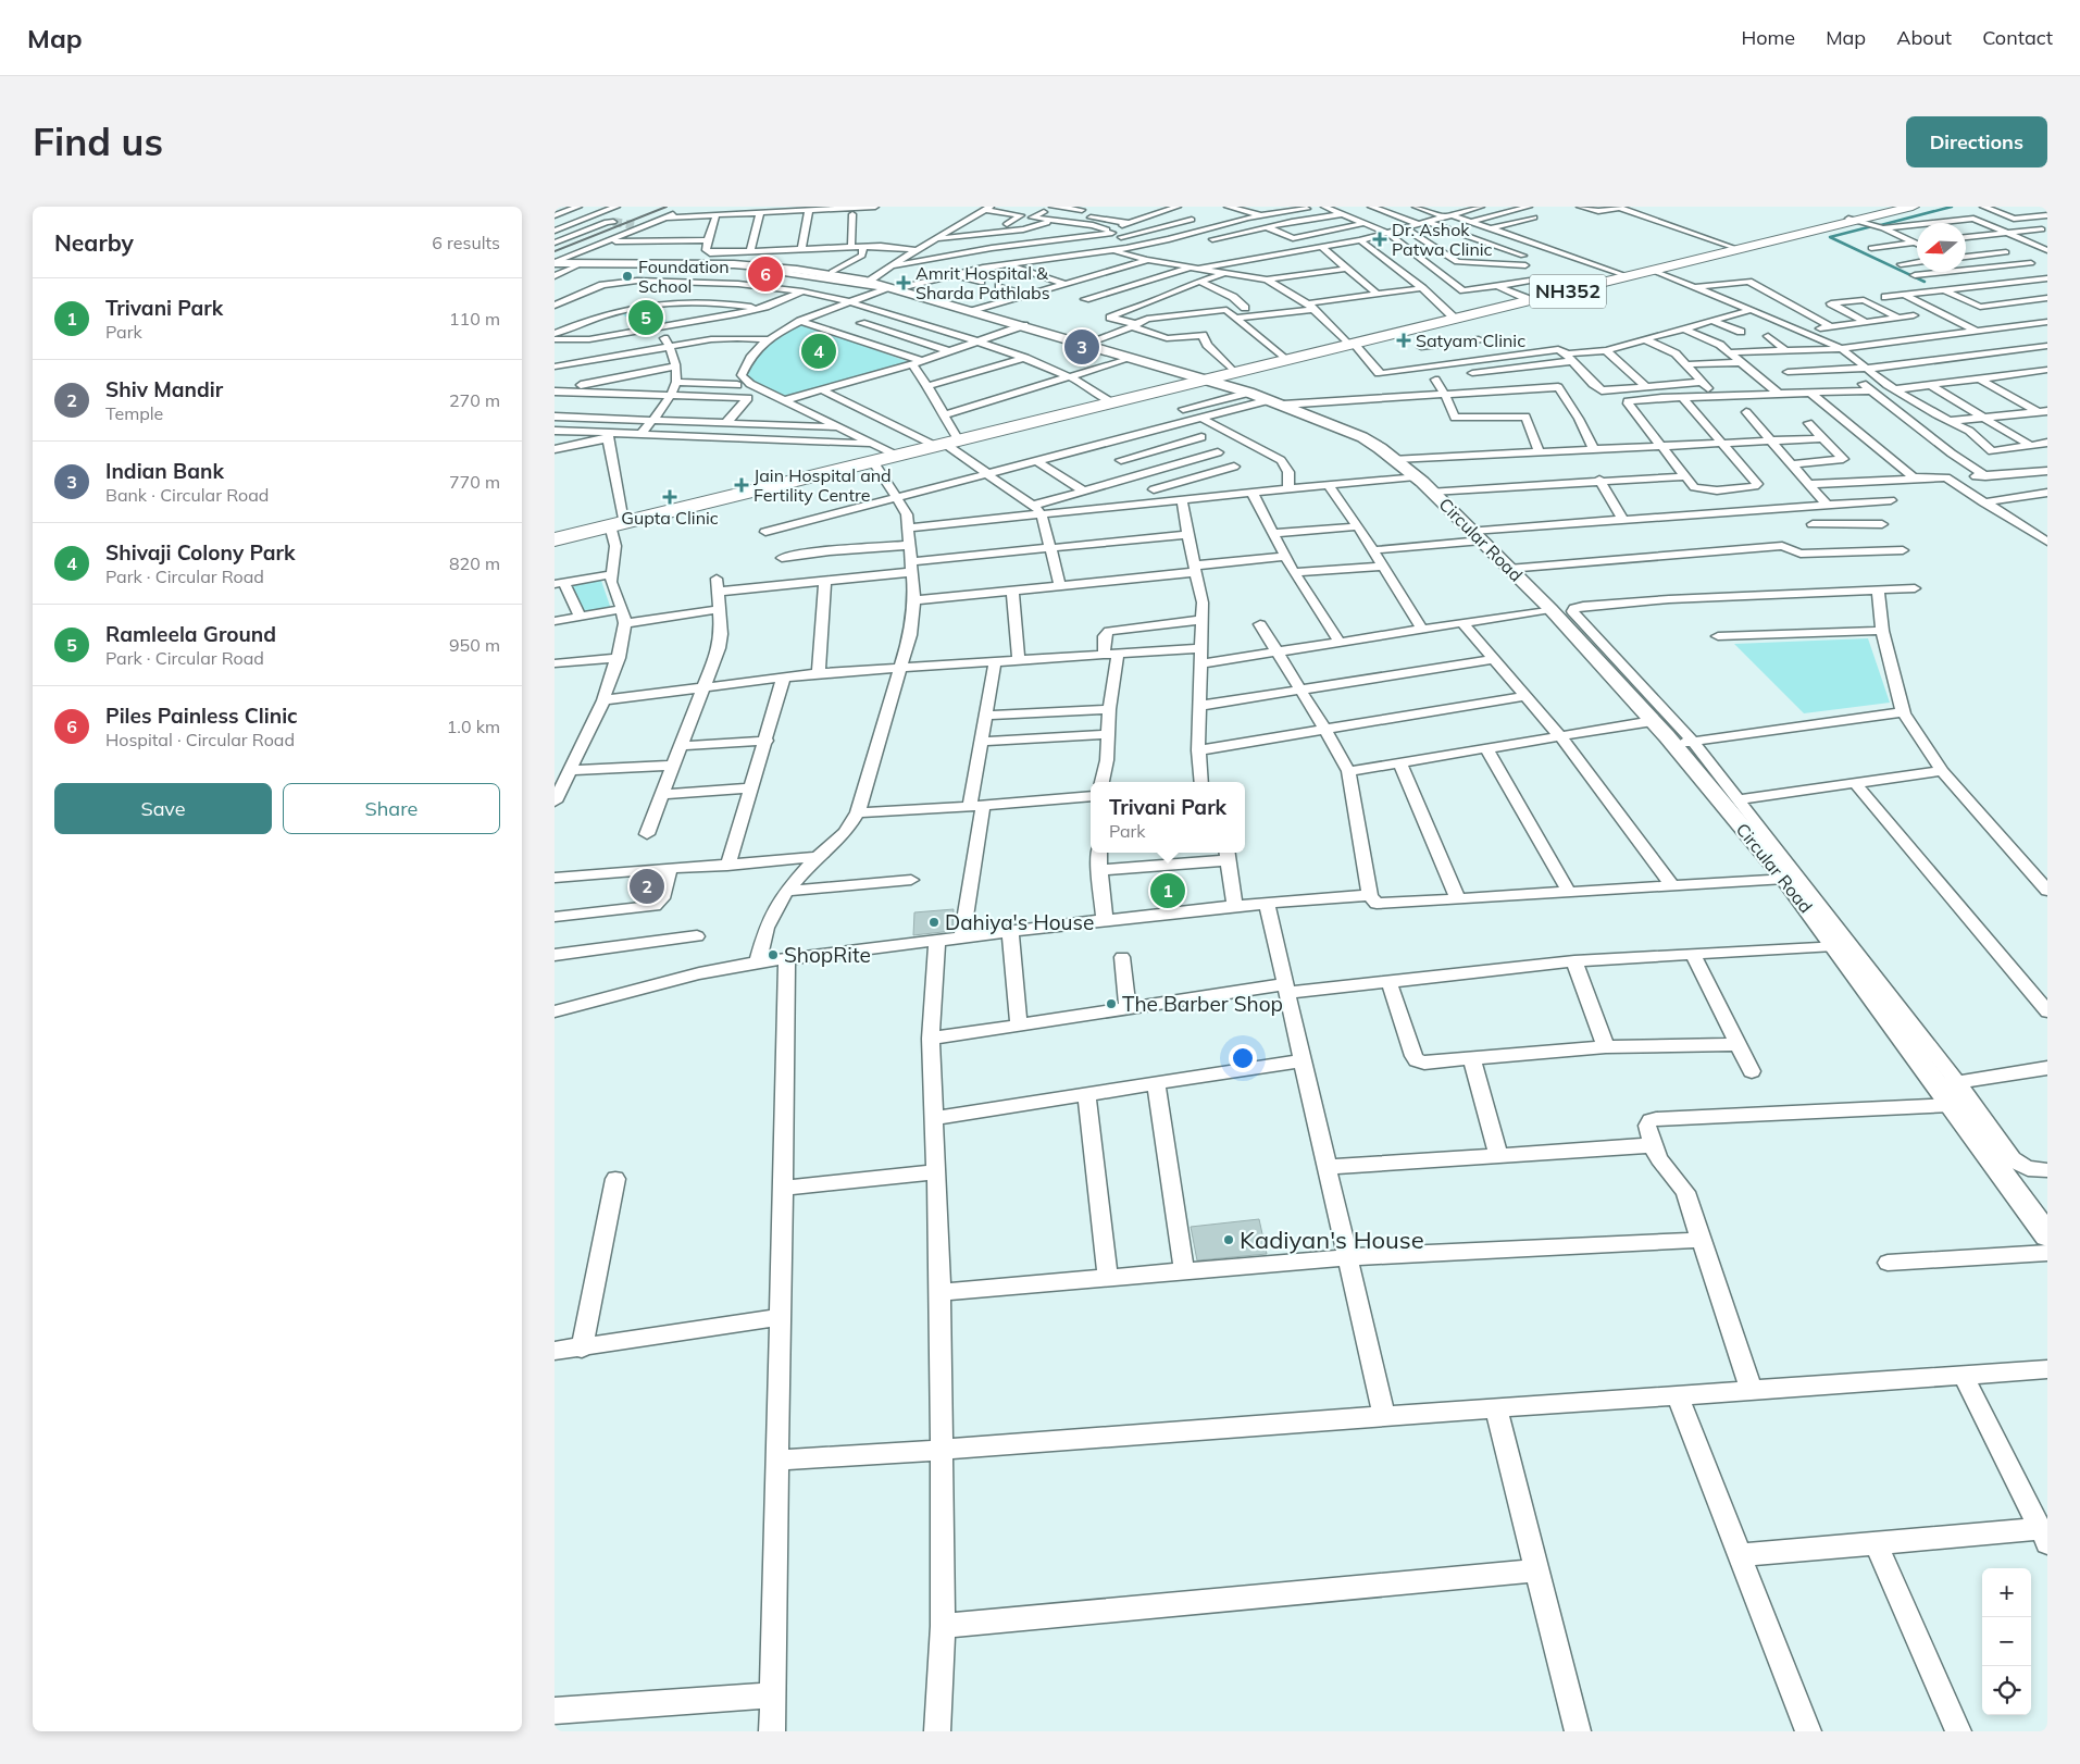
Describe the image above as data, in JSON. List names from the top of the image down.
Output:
{
  "streets": {
    "highway": ["NH352"],
    "main road": ["Circular Road"]
  },
  "crossings": [
    ["NH352", "Circular Road"]
  ],
  "places": {
    "health": [
      "Dr. Ashok Patwa Clinic",
      "Amrit Hospital & Sharda Pathlabs",
      "Satyam Clinic",
      "Jain Hospital and Fertility Centre",
      "Gupta Clinic"
    ],
    "other": [
      "Foundation School",
      "Dahiya's House",
      "ShopRite",
      "The Barber Shop",
      "Kadiyan's House"
    ]
  },
  "north": "left",
  "page": {
    "header": "Map",
    "nav": [
      "Home",
      "Map",
      "About",
      "Contact"
    ],
    "buttons": [
      "Directions",
      ["Save", "Share"]
    ],
    "title": "Find us",
    "heading": ["Nearby", "6 results"],
    "pins": [
      "6",
      "5",
      "3",
      "4",
      "2",
      "1"
    ],
    "list": [
      {
        "mark": "1",
        "name": "Trivani Park",
        "note": "Park",
        "value": "110 m"
      },
      {
        "mark": "2",
        "name": "Shiv Mandir",
        "note": "Temple",
        "value": "270 m"
      },
      {
        "mark": "3",
        "name": "Indian Bank",
        "note": "Bank · Circular Road",
        "value": "770 m"
      },
      {
        "mark": "4",
        "name": "Shivaji Colony Park",
        "note": "Park · Circular Road",
        "value": "820 m"
      },
      {
        "mark": "5",
        "name": "Ramleela Ground",
        "note": "Park · Circular Road",
        "value": "950 m"
      },
      {
        "mark": "6",
        "name": "Piles Painless Clinic",
        "note": "Hospital · Circular Road",
        "value": "1.0 km"
      }
    ],
    "popup": ["Trivani Park", "Park"],
    "map_buttons": ["+", "−"]
  }
}
